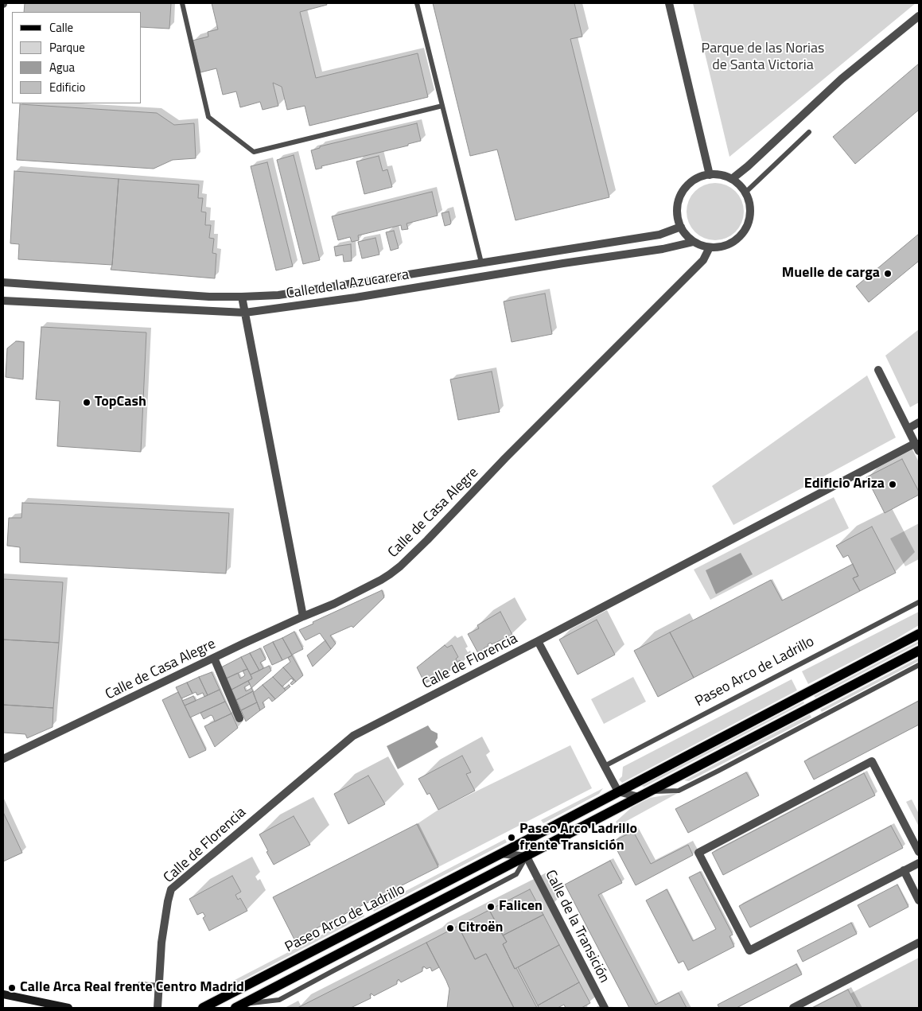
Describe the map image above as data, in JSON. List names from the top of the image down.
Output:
{
  "streets": {
    "main road": ["Paseo Arco de Ladrillo"],
    "street": [
      "Calle de la Azucarera",
      "Calle de Casa Alegre",
      "Calle de Florencia",
      "Calle de la Transición"
    ]
  },
  "crossings": [
    ["Calle de la Azucarera", "Calle de Casa Alegre"],
    ["Paseo Arco de Ladrillo", "Calle de la Transición"]
  ],
  "parks": ["Parque de las Norias de Santa Victoria"],
  "places": [
    "Muelle de carga",
    "TopCash",
    "Edificio Ariza",
    "Paseo Arco Ladrillo frente Transición",
    "Falicen",
    "Citroën",
    "Calle Arca Real frente Centro Madrid"
  ],
  "legend": [
    "Calle",
    "Parque",
    "Agua",
    "Edificio"
  ]
}
